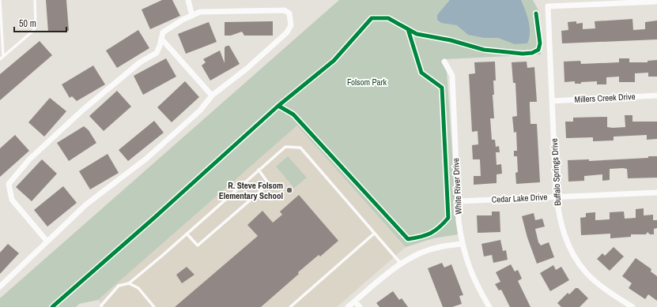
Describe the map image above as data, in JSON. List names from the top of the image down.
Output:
{
  "streets": {
    "street": [
      "Millers Creek Drive",
      "Buffalo Springs Drive",
      "White River Drive",
      "Cedar Lake Drive"
    ]
  },
  "crossings": [
    ["Millers Creek Drive", "Buffalo Springs Drive"],
    ["Buffalo Springs Drive", "Cedar Lake Drive"],
    ["White River Drive", "Cedar Lake Drive"]
  ],
  "parks": ["Folsom Park"],
  "places": ["R. Steve Folsom Elementary School"],
  "scale_bar": "50 m"
}
